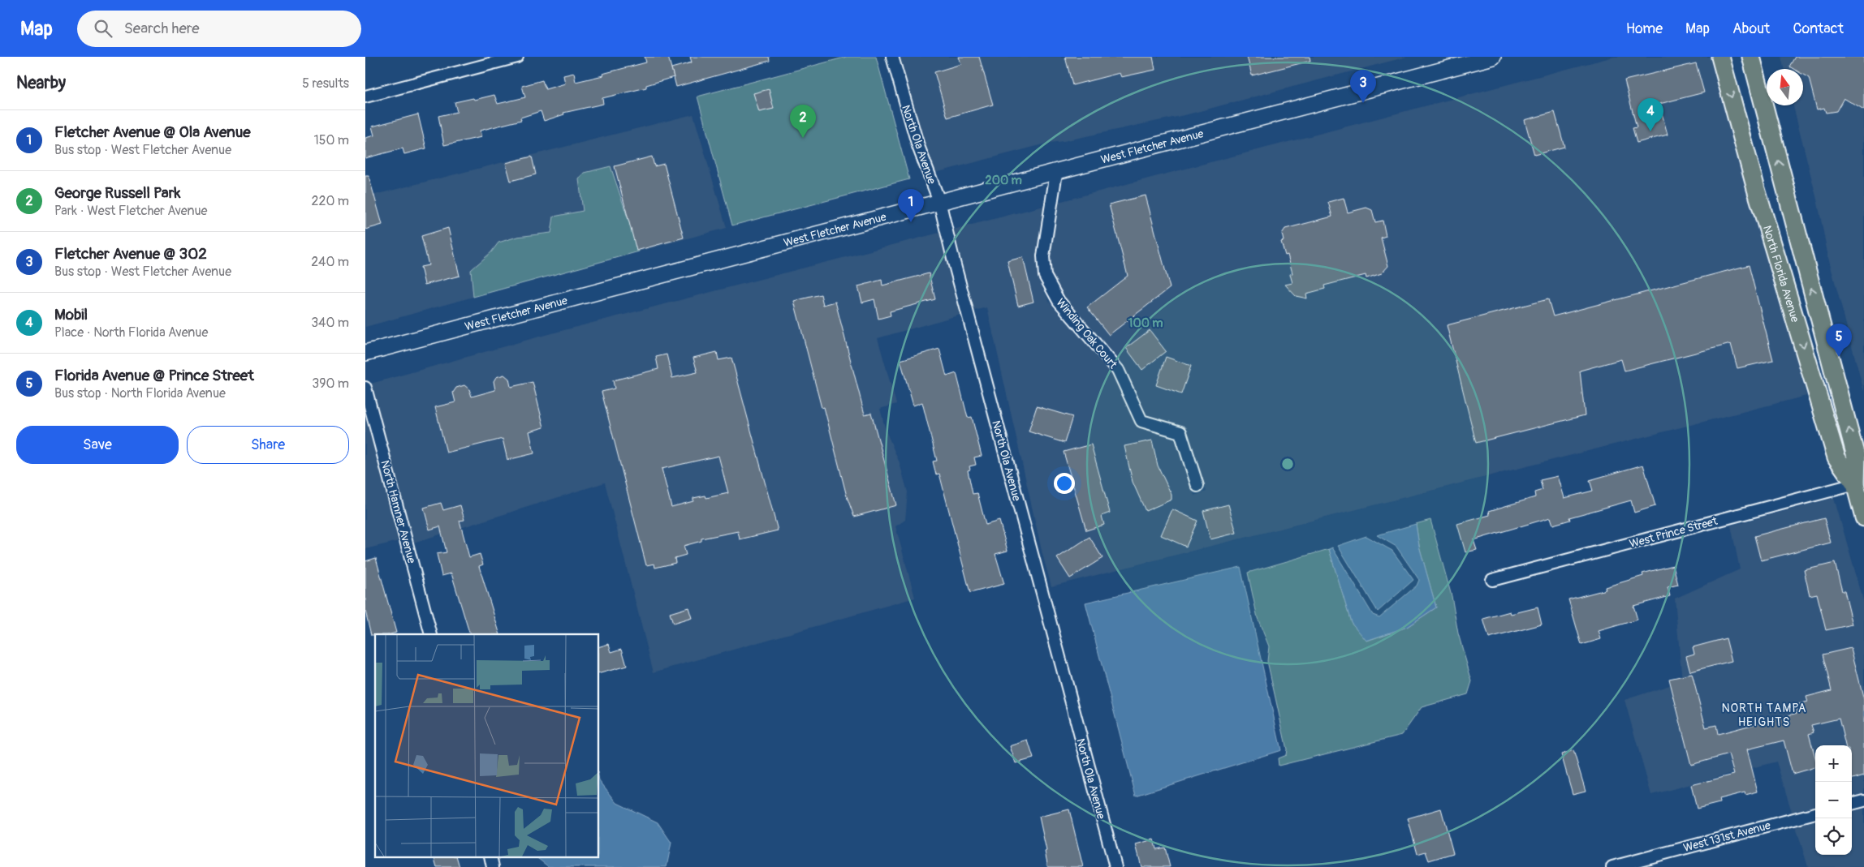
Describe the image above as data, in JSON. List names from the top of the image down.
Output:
{
  "streets": {
    "main road": ["West Fletcher Avenue", "North Florida Avenue"],
    "street": [
      "North Ola Avenue",
      "Winding Oak Court",
      "North Hamner Avenue",
      "West Prince Street",
      "West 131st Avenue"
    ]
  },
  "crossings": [
    ["North Ola Avenue", "West Fletcher Avenue"],
    ["West Fletcher Avenue", "Winding Oak Court"],
    ["North Florida Avenue", "West Prince Street"]
  ],
  "districts": ["NORTH TAMPA HEIGHTS"],
  "north": "top",
  "page": {
    "header": "Map",
    "search": "Search here",
    "nav": [
      "Home",
      "Map",
      "About",
      "Contact"
    ],
    "heading": ["Nearby", "5 results"],
    "pins": [
      "3",
      "4",
      "2",
      "1",
      "5"
    ],
    "list": [
      {
        "mark": "1",
        "name": "Fletcher Avenue @ Ola Avenue",
        "note": "Bus stop · West Fletcher Avenue",
        "value": "150 m"
      },
      {
        "mark": "2",
        "name": "George Russell Park",
        "note": "Park · West Fletcher Avenue",
        "value": "220 m"
      },
      {
        "mark": "3",
        "name": "Fletcher Avenue @ 302",
        "note": "Bus stop · West Fletcher Avenue",
        "value": "240 m"
      },
      {
        "mark": "4",
        "name": "Mobil",
        "note": "Place · North Florida Avenue",
        "value": "340 m"
      },
      {
        "mark": "5",
        "name": "Florida Avenue @ Prince Street",
        "note": "Bus stop · North Florida Avenue",
        "value": "390 m"
      }
    ],
    "buttons": ["Save", "Share"],
    "map_buttons": ["+", "−"]
  },
  "rings": ["200 m", "100 m"]
}
